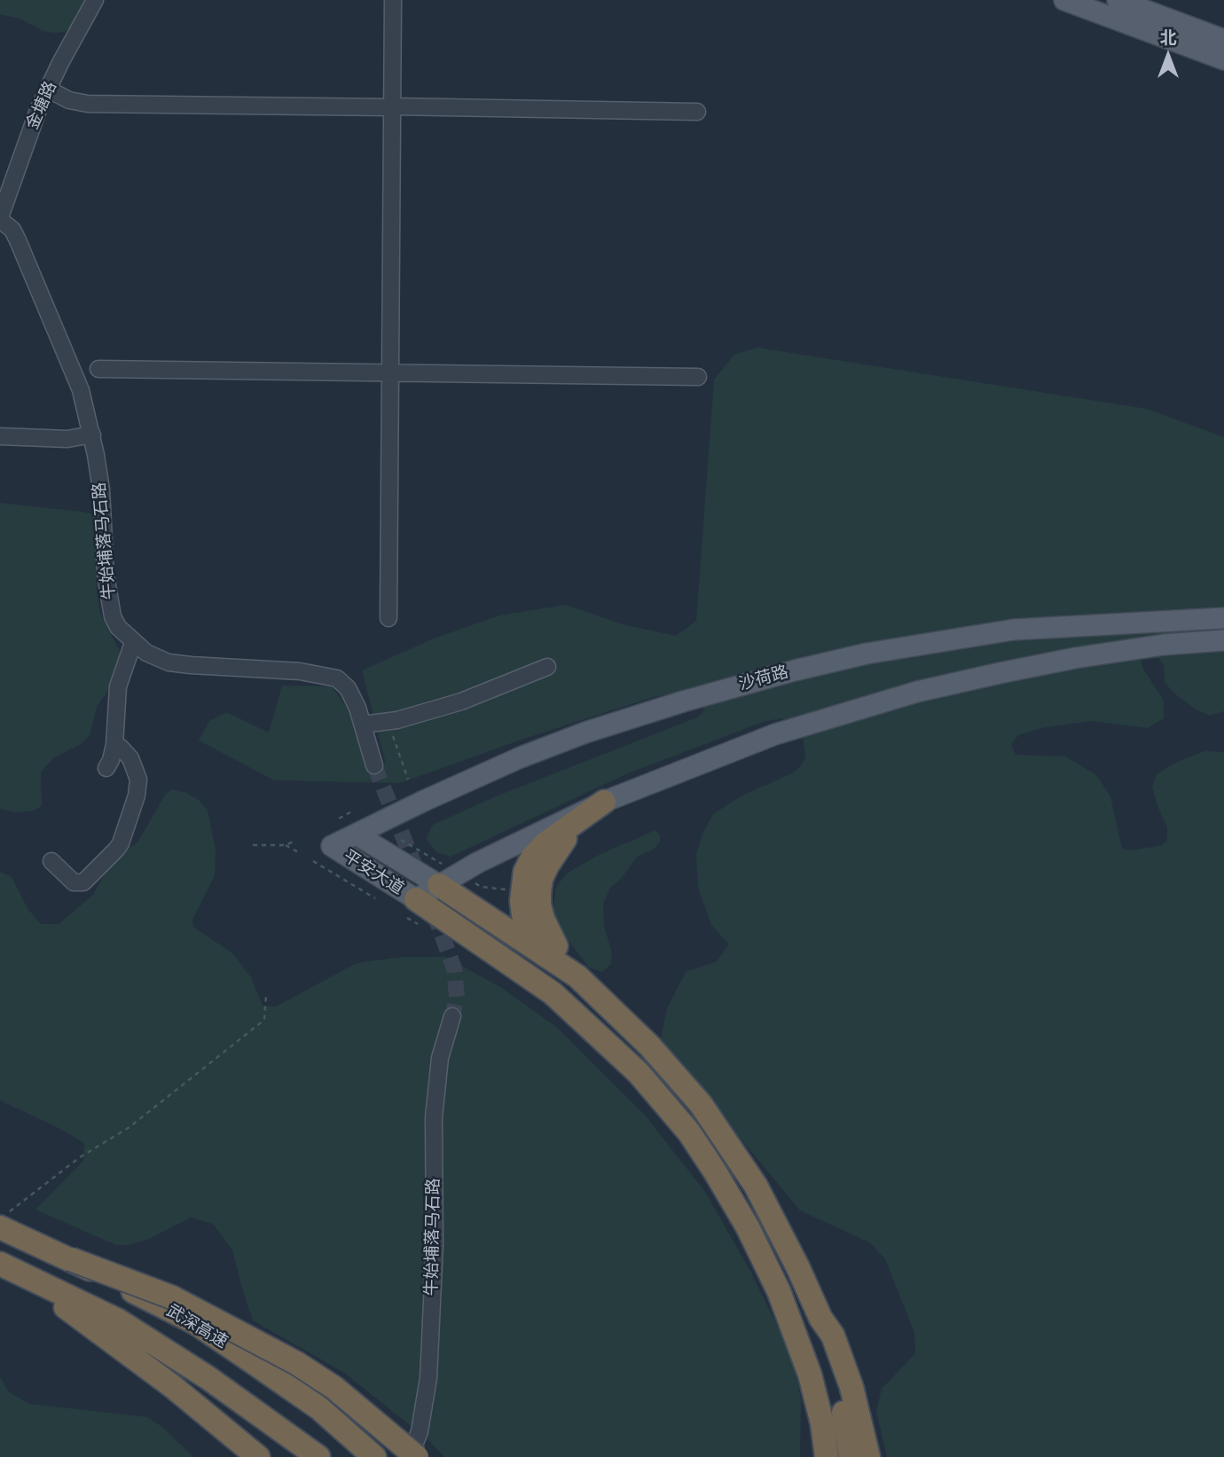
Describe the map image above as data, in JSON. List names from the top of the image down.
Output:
{
  "streets": {
    "highway": ["武深高速"],
    "main road": ["沙荷路", "平安大道"],
    "street": ["金塘路", "牛始埔落马石路"]
  },
  "crossings": [
    ["金塘路", "牛始埔落马石路"],
    ["沙荷路", "平安大道"]
  ],
  "north": "top"
}
